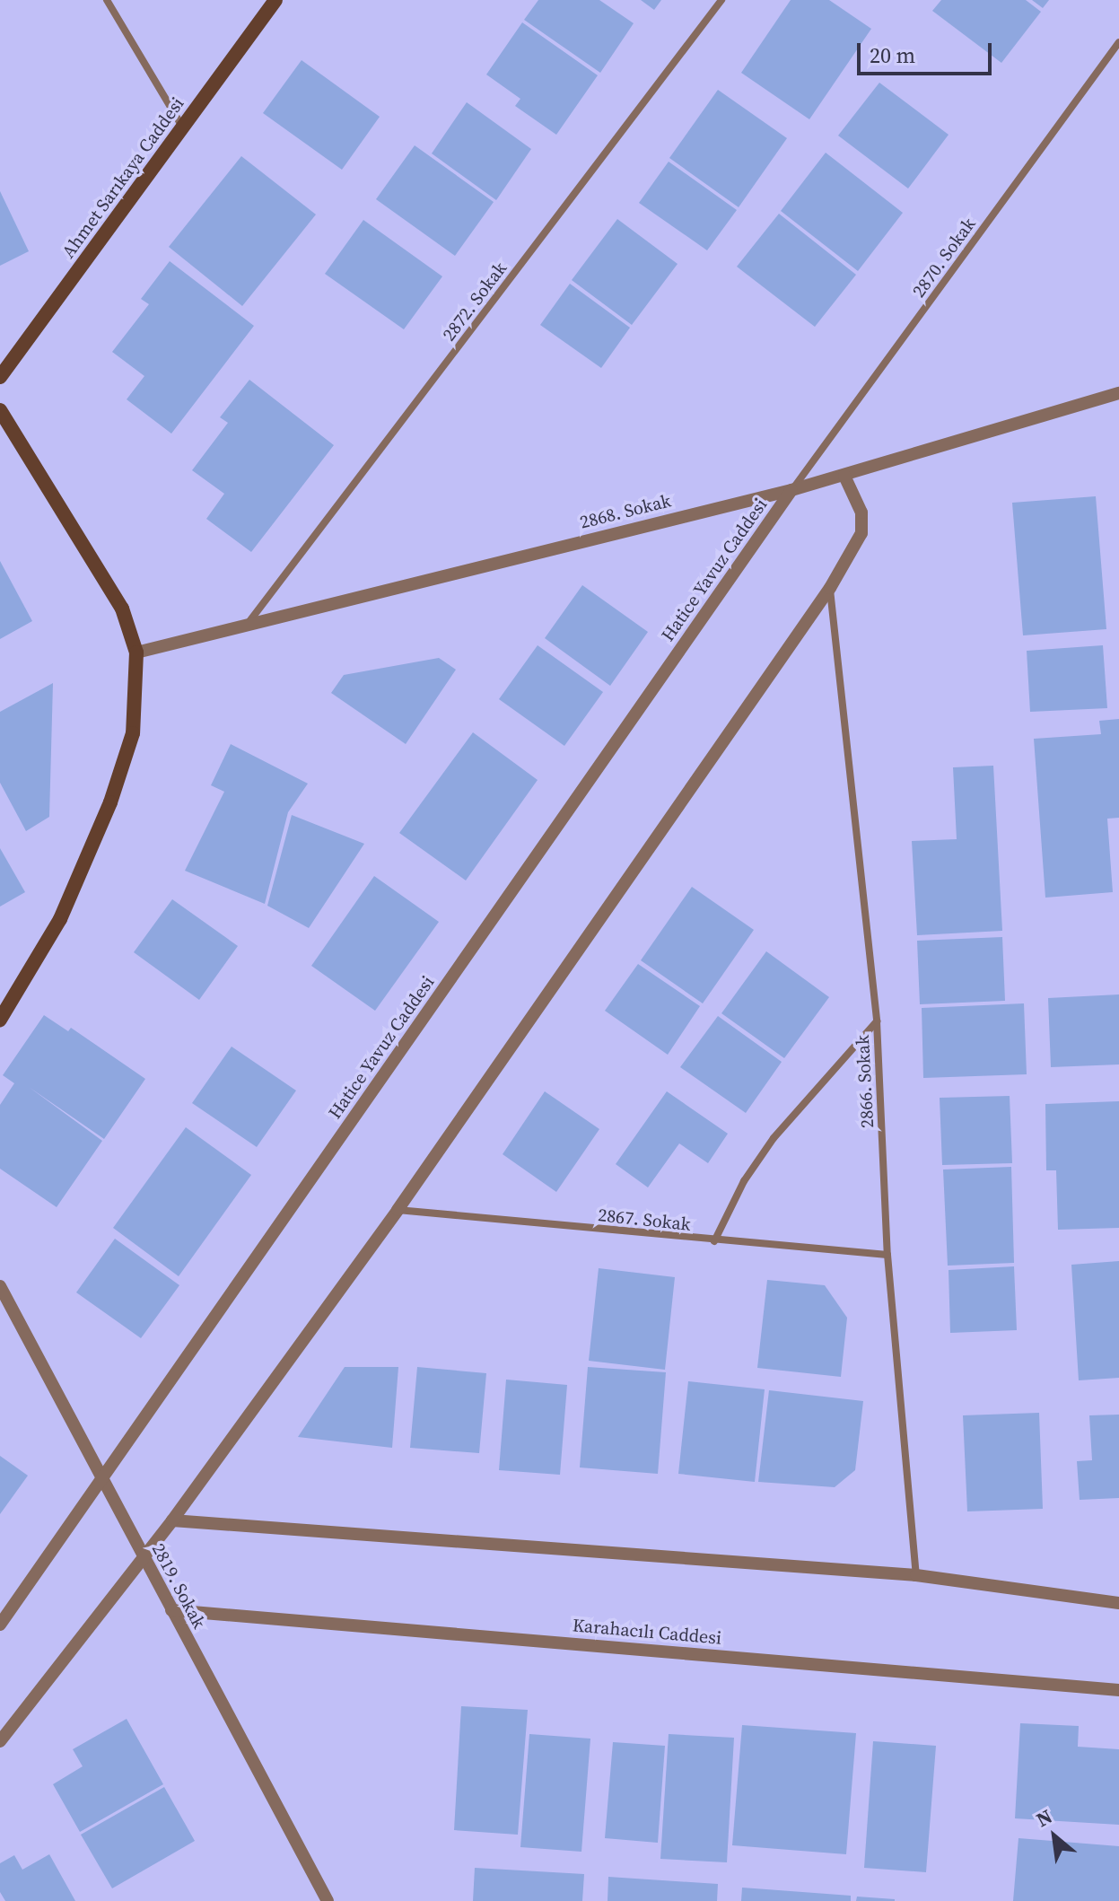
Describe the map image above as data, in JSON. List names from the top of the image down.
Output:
{
  "streets": {
    "main road": ["Ahmet Sarıkaya Caddesi"],
    "street": [
      "2870. Sokak",
      "2872. Sokak",
      "2868. Sokak",
      "Hatice Yavuz Caddesi",
      "2866. Sokak",
      "2867. Sokak",
      "2819. Sokak",
      "Karahacılı Caddesi"
    ]
  },
  "crossings": [
    ["2870. Sokak", "2868. Sokak"],
    ["2870. Sokak", "Hatice Yavuz Caddesi"],
    ["2872. Sokak", "2868. Sokak"],
    ["2868. Sokak", "Hatice Yavuz Caddesi"],
    ["Hatice Yavuz Caddesi", "2819. Sokak"],
    ["2866. Sokak", "2867. Sokak"],
    ["2819. Sokak", "Karahacılı Caddesi"]
  ],
  "scale_bar": "20 m",
  "north": "top left"
}
